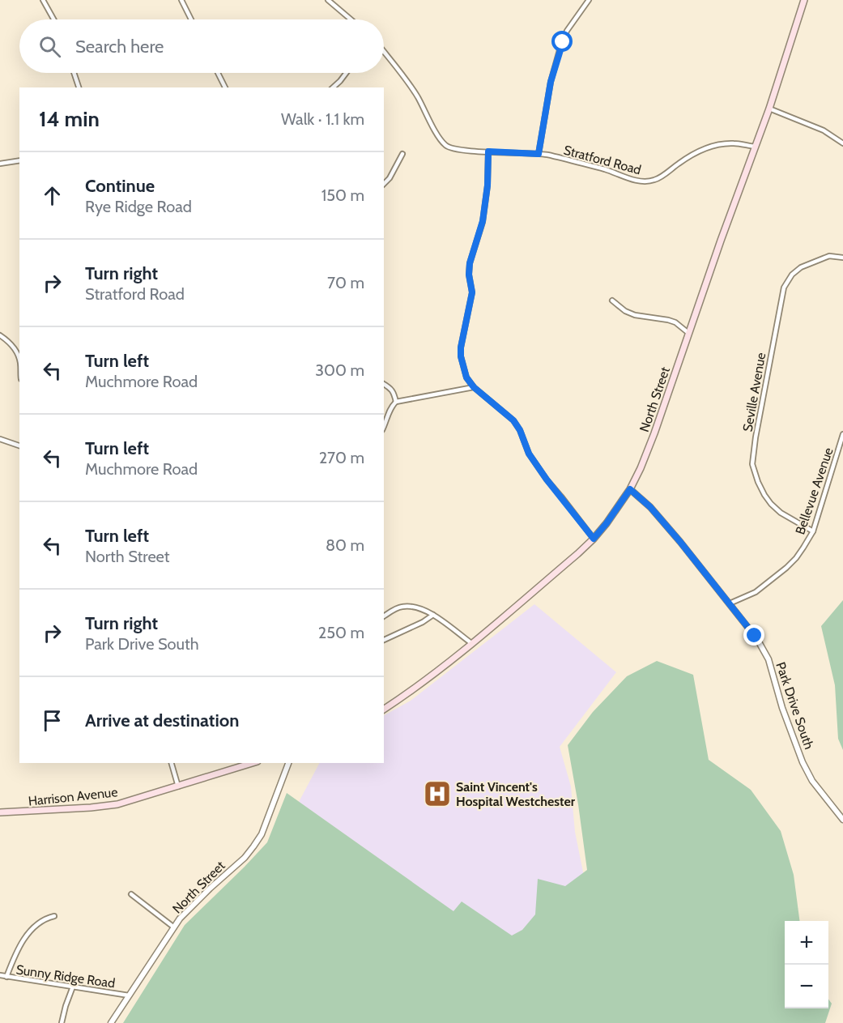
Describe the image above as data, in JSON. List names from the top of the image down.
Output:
{
  "streets": {
    "main road": ["North Street", "Harrison Avenue"],
    "street": [
      "Stratford Road",
      "Seville Avenue",
      "Bellevue Avenue",
      "Park Drive South",
      "Sunny Ridge Road"
    ]
  },
  "crossings": [
    ["Stratford Road", "North Street"],
    ["Seville Avenue", "Bellevue Avenue"],
    ["North Street", "Park Drive South"],
    ["North Street", "Sunny Ridge Road"],
    ["Bellevue Avenue", "Park Drive South"]
  ],
  "places": {
    "hospital": ["Saint Vincent's Hospital Westchester"]
  },
  "page": {
    "search": "Search here",
    "heading": ["14 min", "Walk · 1.1 km"],
    "list": [
      ["Continue", "Rye Ridge Road", "150 m"],
      ["Turn right", "Stratford Road", "70 m"],
      ["Turn left", "Muchmore Road", "300 m"],
      ["Turn left", "Muchmore Road", "270 m"],
      ["Turn left", "North Street", "80 m"],
      ["Turn right", "Park Drive South", "250 m"],
      "Arrive at destination"
    ],
    "map_buttons": ["+", "−"]
  }
}
